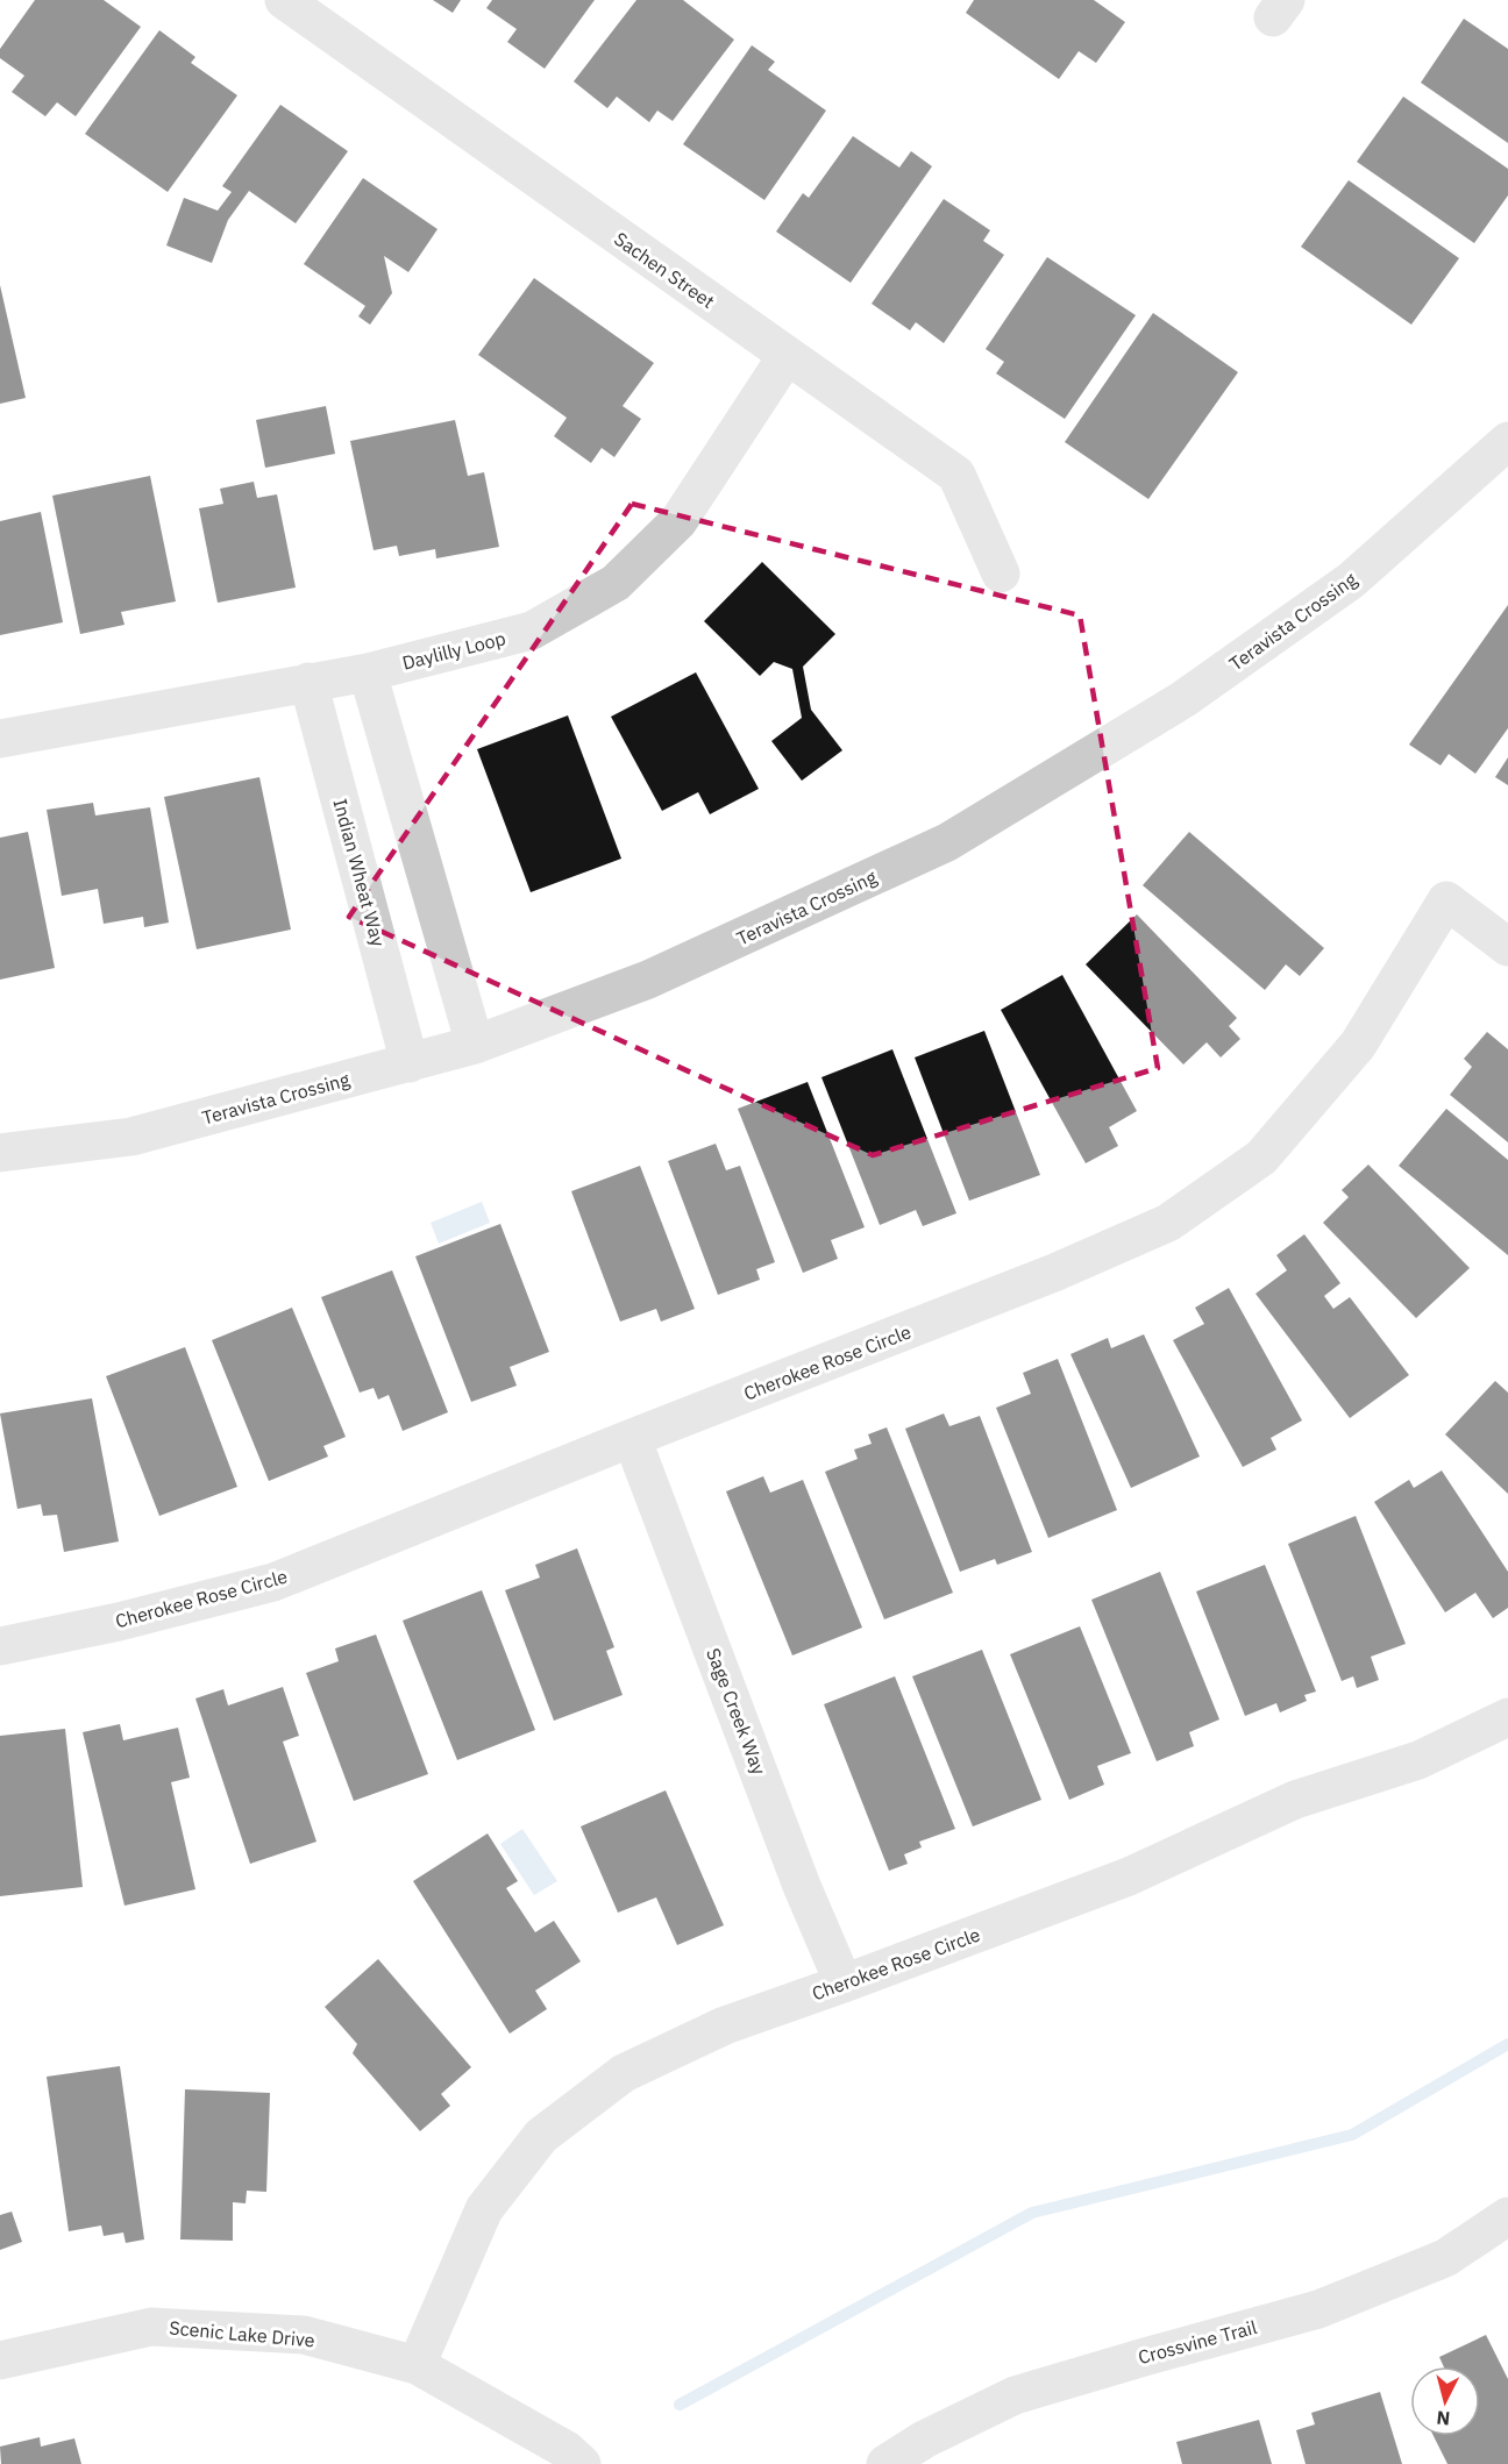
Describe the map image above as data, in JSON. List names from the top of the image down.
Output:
{
  "streets": {
    "street": [
      "Sachen Street",
      "Teravista Crossing",
      "Daylilly Loop",
      "Indian Wheat Way",
      "Cherokee Rose Circle",
      "Sage Creek Way",
      "Scenic Lake Drive",
      "Crossvine Trail"
    ]
  },
  "crossings": [
    ["Sachen Street", "Daylilly Loop"],
    ["Teravista Crossing", "Indian Wheat Way"],
    ["Daylilly Loop", "Indian Wheat Way"],
    ["Cherokee Rose Circle", "Sage Creek Way"],
    ["Cherokee Rose Circle", "Scenic Lake Drive"]
  ],
  "north": "bottom"
}
